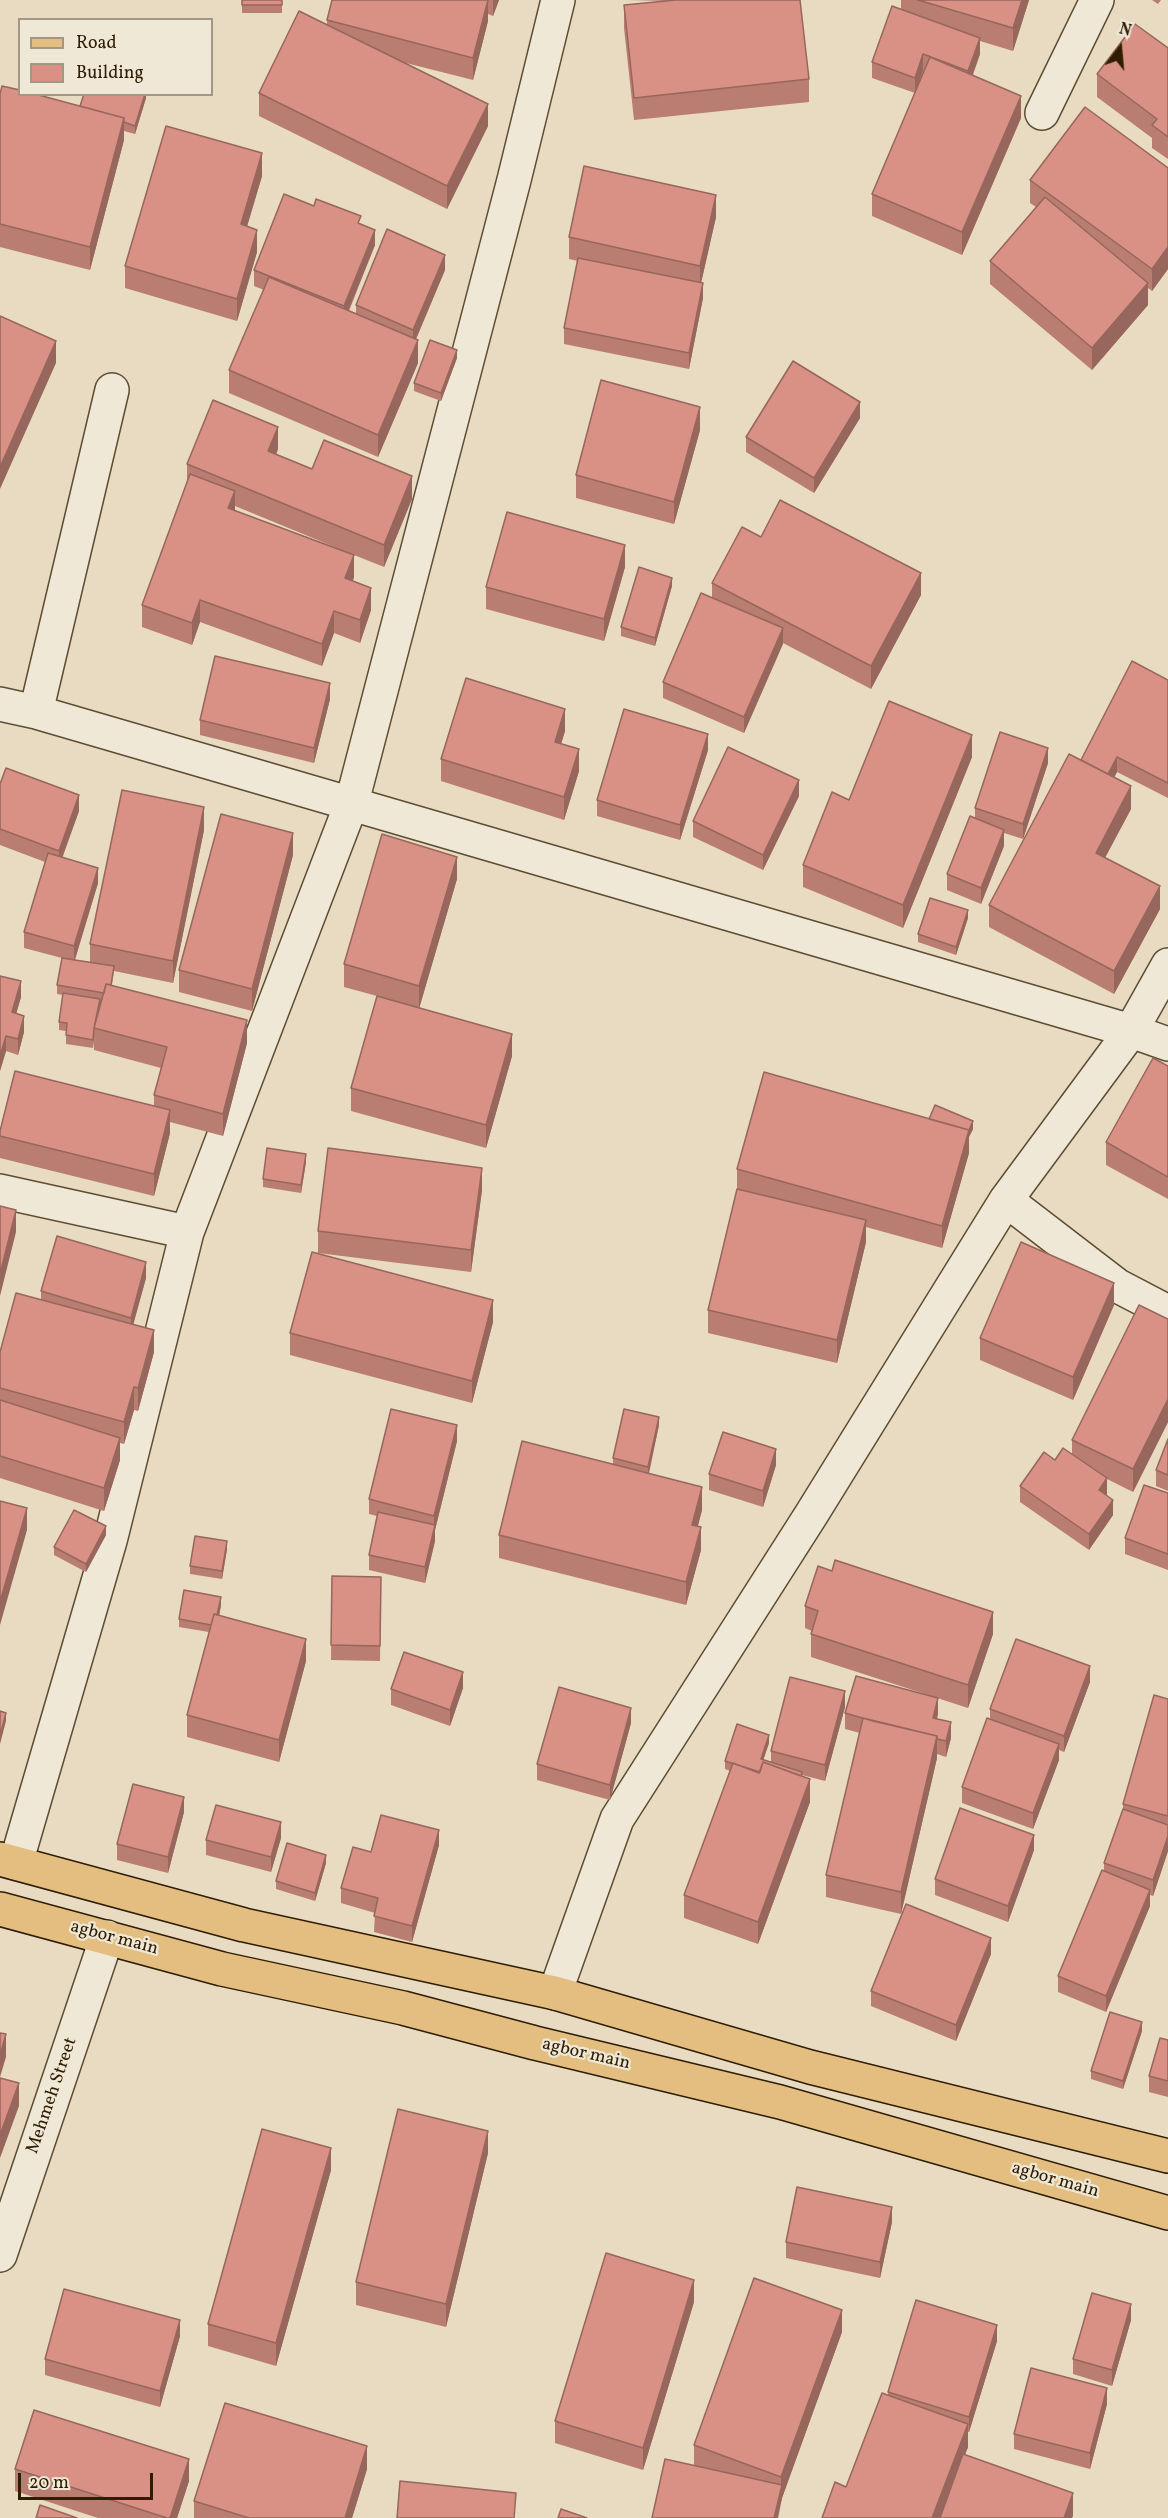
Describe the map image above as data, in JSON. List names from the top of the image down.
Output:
{
  "streets": {
    "main road": ["agbor main"],
    "street": ["Mehmeh Street"]
  },
  "crossings": [
    ["agbor main", "Mehmeh Street"]
  ],
  "legend": ["Road", "Building"],
  "scale_bar": "20 m",
  "north": "top"
}
